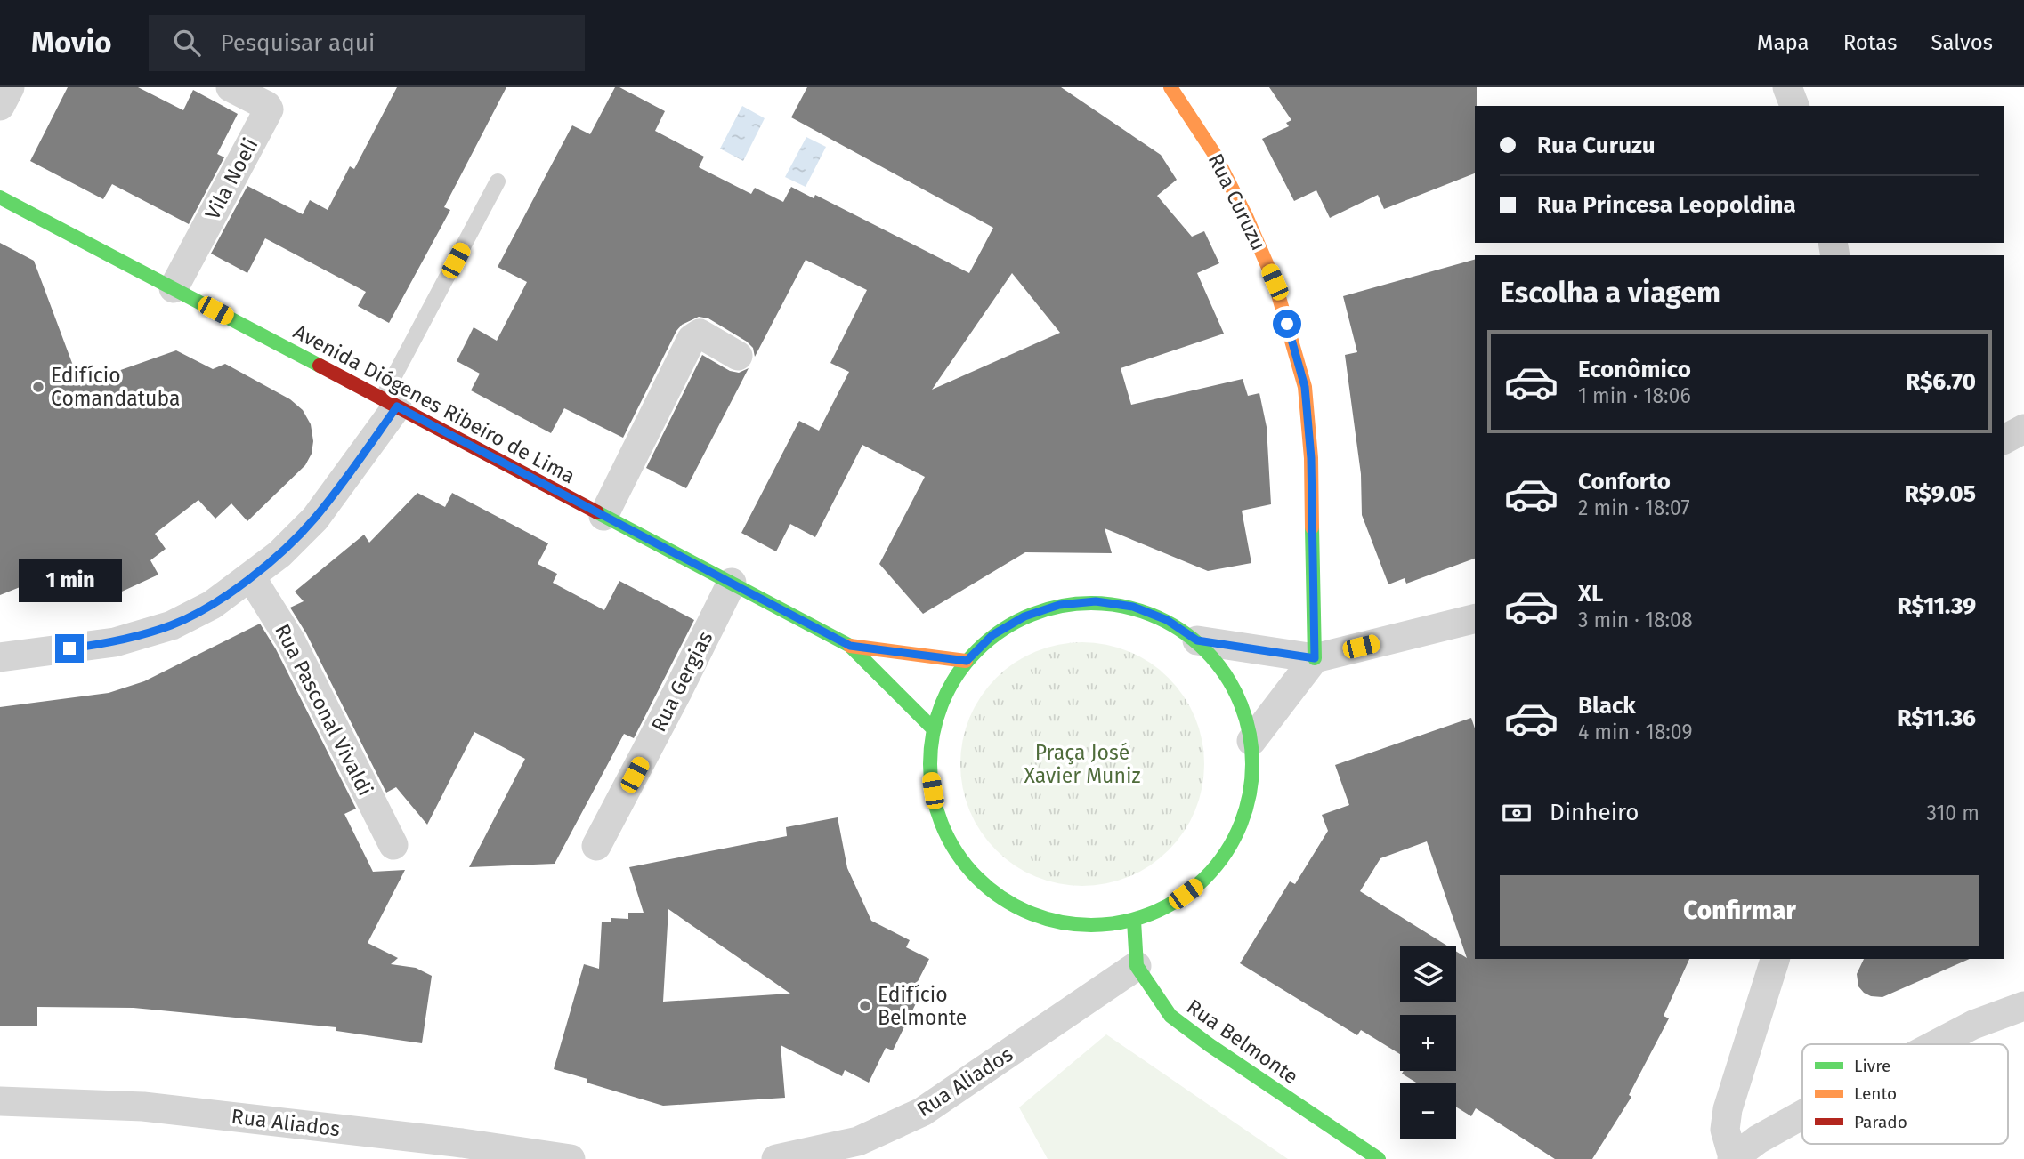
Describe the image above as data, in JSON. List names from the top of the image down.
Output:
{
  "streets": {
    "main road": ["Rua Curuzu", "Avenida Diógenes Ribeiro de Lima", "Rua Belmonte"],
    "street": [
      "Vila Noeli",
      "Rua Gergias",
      "Rua Pasconal Vivaldi",
      "Rua Aliados"
    ]
  },
  "crossings": [
    ["Vila Noeli", "Avenida Diógenes Ribeiro de Lima"],
    ["Avenida Diógenes Ribeiro de Lima", "Rua Gergias"],
    ["Rua Belmonte", "Rua Aliados"]
  ],
  "parks": ["Praça José Xavier Muniz"],
  "places": ["Edifício Comandatuba", "Edifício Belmonte"],
  "legend": ["Livre", "Lento", "Parado"],
  "page": {
    "header": "Movio",
    "search": "Pesquisar aqui",
    "nav": ["Mapa", "Rotas", "Salvos"],
    "banner": ["Rua Curuzu", "Rua Princesa Leopoldina"],
    "heading": "Escolha a viagem",
    "list": [
      {
        "name": "Econômico",
        "note": "1 min · 18:06",
        "value": "R$6.70"
      },
      {
        "name": "Conforto",
        "note": "2 min · 18:07",
        "value": "R$9.05"
      },
      {
        "name": "XL",
        "note": "3 min · 18:08",
        "value": "R$11.39"
      },
      {
        "name": "Black",
        "note": "4 min · 18:09",
        "value": "R$11.36"
      }
    ],
    "bubble": "1 min",
    "pay": ["Dinheiro", "310 m"],
    "buttons": "Confirmar",
    "map_buttons": ["+", "−"]
  }
}
